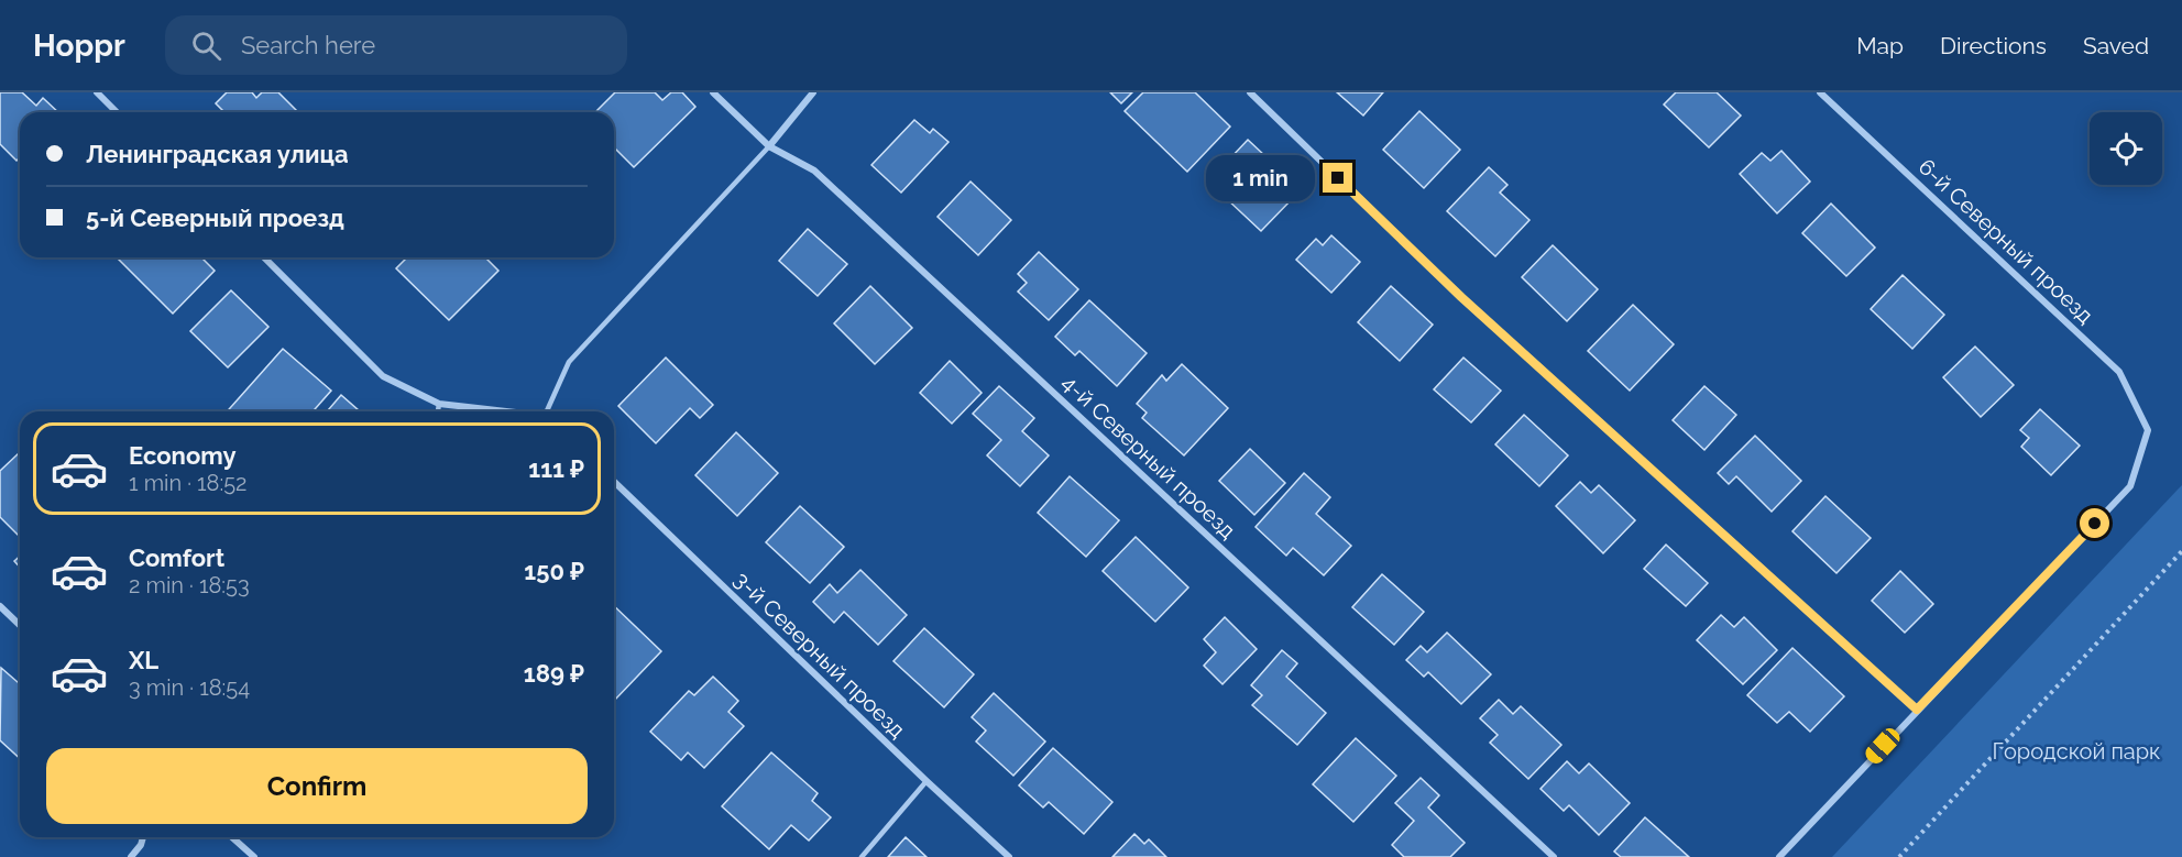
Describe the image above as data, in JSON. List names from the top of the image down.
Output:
{
  "streets": {
    "street": ["6-й Северный проезд", "4-й Северный проезд", "3-й Северный проезд"]
  },
  "parks": ["Городской парк"],
  "page": {
    "header": "Hoppr",
    "search": "Search here",
    "nav": ["Map", "Directions", "Saved"],
    "banner": ["Ленинградская улица", "5-й Северный проезд"],
    "bubble": "1 min",
    "list": [
      {
        "name": "Economy",
        "note": "1 min · 18:52",
        "value": "111 ₽"
      },
      {
        "name": "Comfort",
        "note": "2 min · 18:53",
        "value": "150 ₽"
      },
      {
        "name": "XL",
        "note": "3 min · 18:54",
        "value": "189 ₽"
      }
    ],
    "buttons": "Confirm"
  }
}
